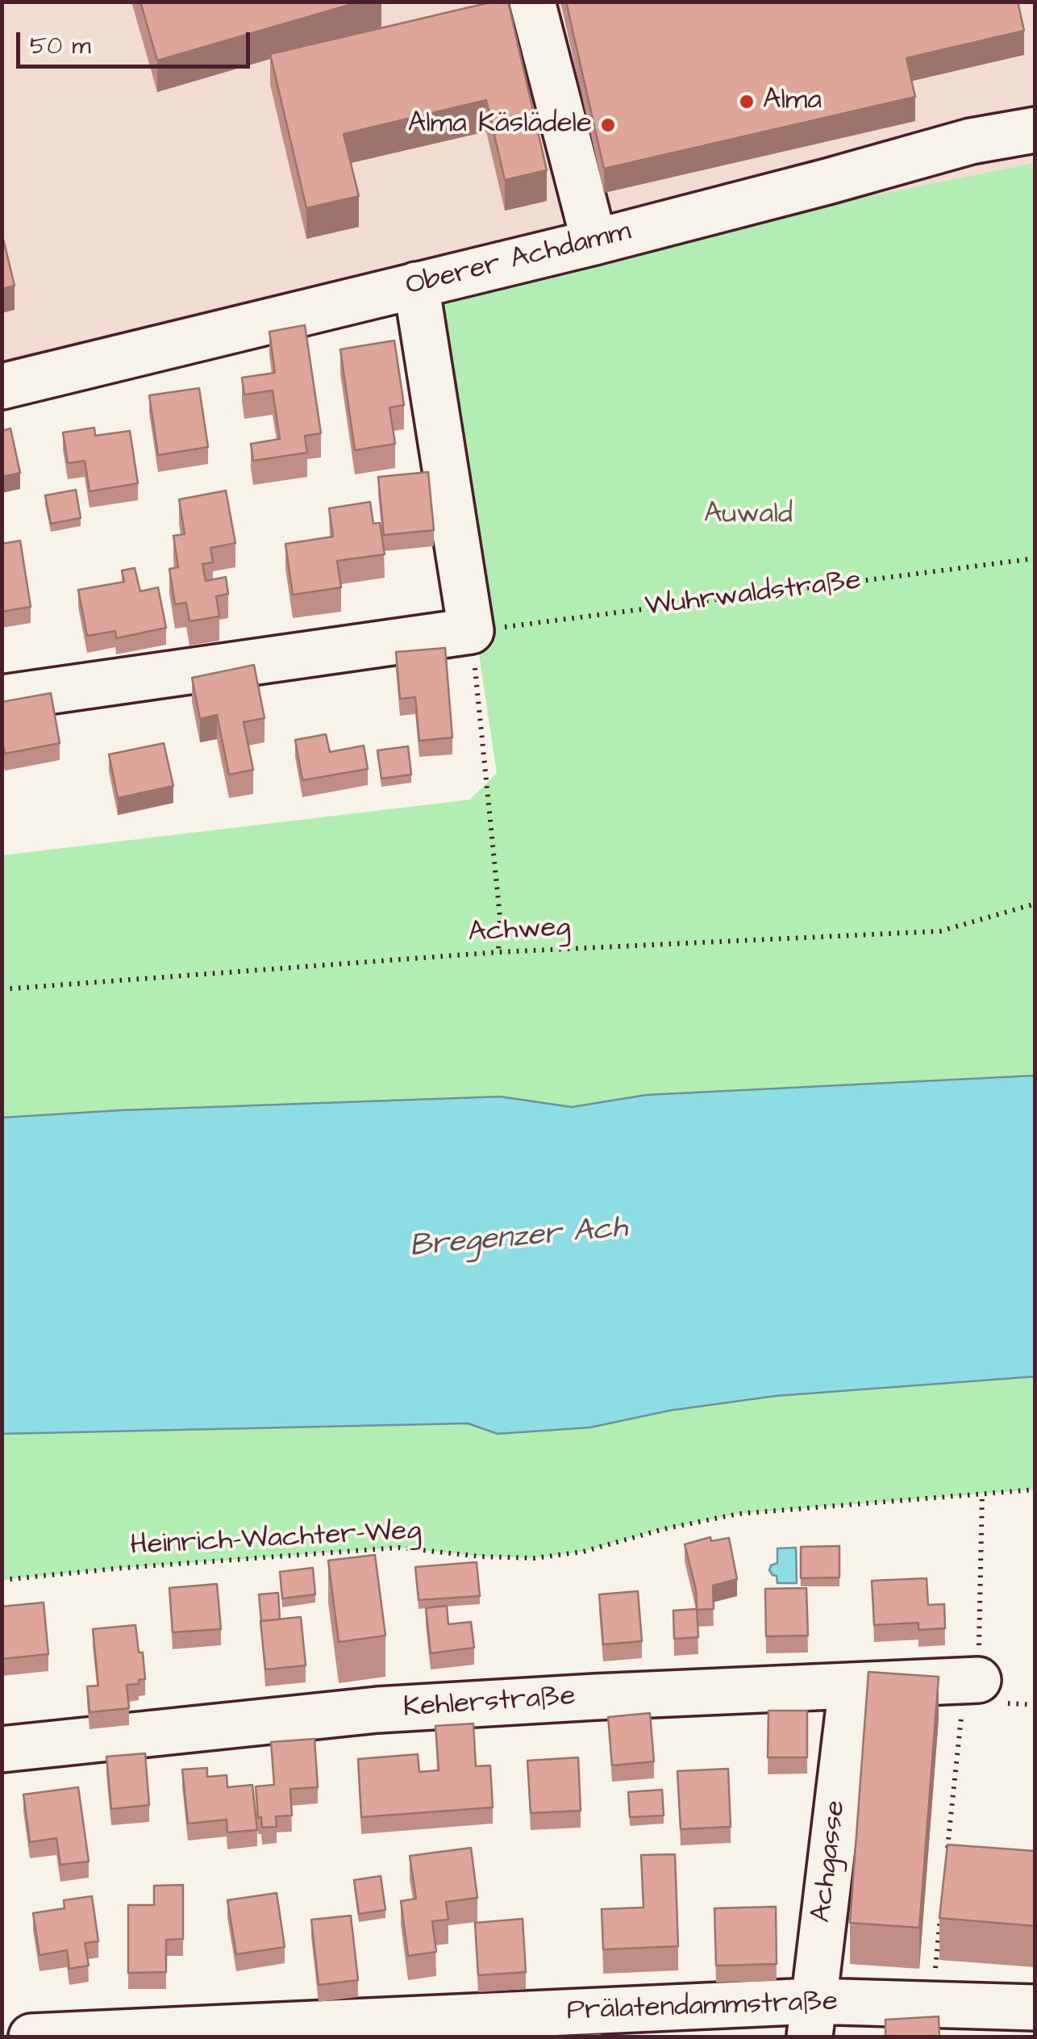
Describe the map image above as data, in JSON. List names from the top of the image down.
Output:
{
  "streets": {
    "street": [
      "Oberer Achdamm",
      "Kehlerstraße",
      "Achgasse",
      "Prälatendammstraße"
    ],
    "path": ["Wuhrwaldstraße", "Achweg", "Heinrich-Wachter-Weg"]
  },
  "crossings": [
    ["Kehlerstraße", "Achgasse"],
    ["Achgasse", "Prälatendammstraße"]
  ],
  "water": ["Bregenzer Ach"],
  "parks": ["Auwald"],
  "places": ["Alma", "Alma Käslädele"],
  "scale_bar": "50 m"
}
